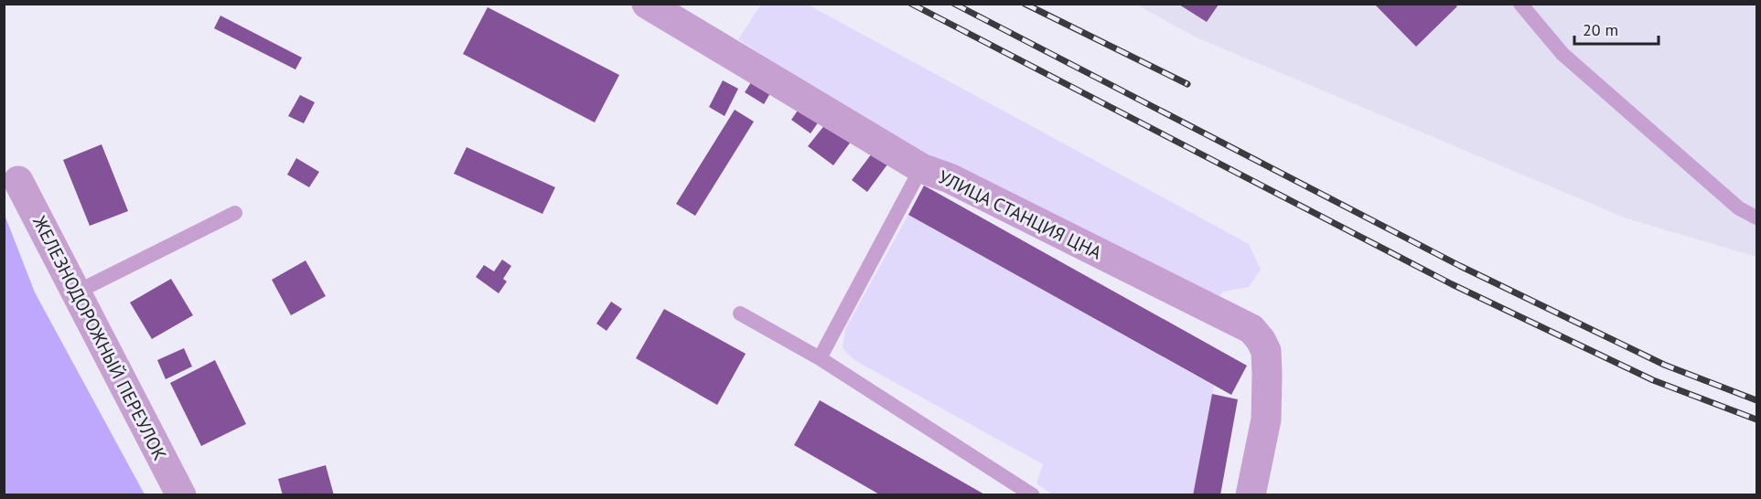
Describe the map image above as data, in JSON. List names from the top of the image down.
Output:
{
  "streets": {
    "street": ["УЛИЦА СТАНЦИЯ ЦНА", "ЖЕЛЕЗНОДОРОЖНЫЙ ПЕРЕУЛОК"]
  },
  "scale_bar": "20 m"
}
